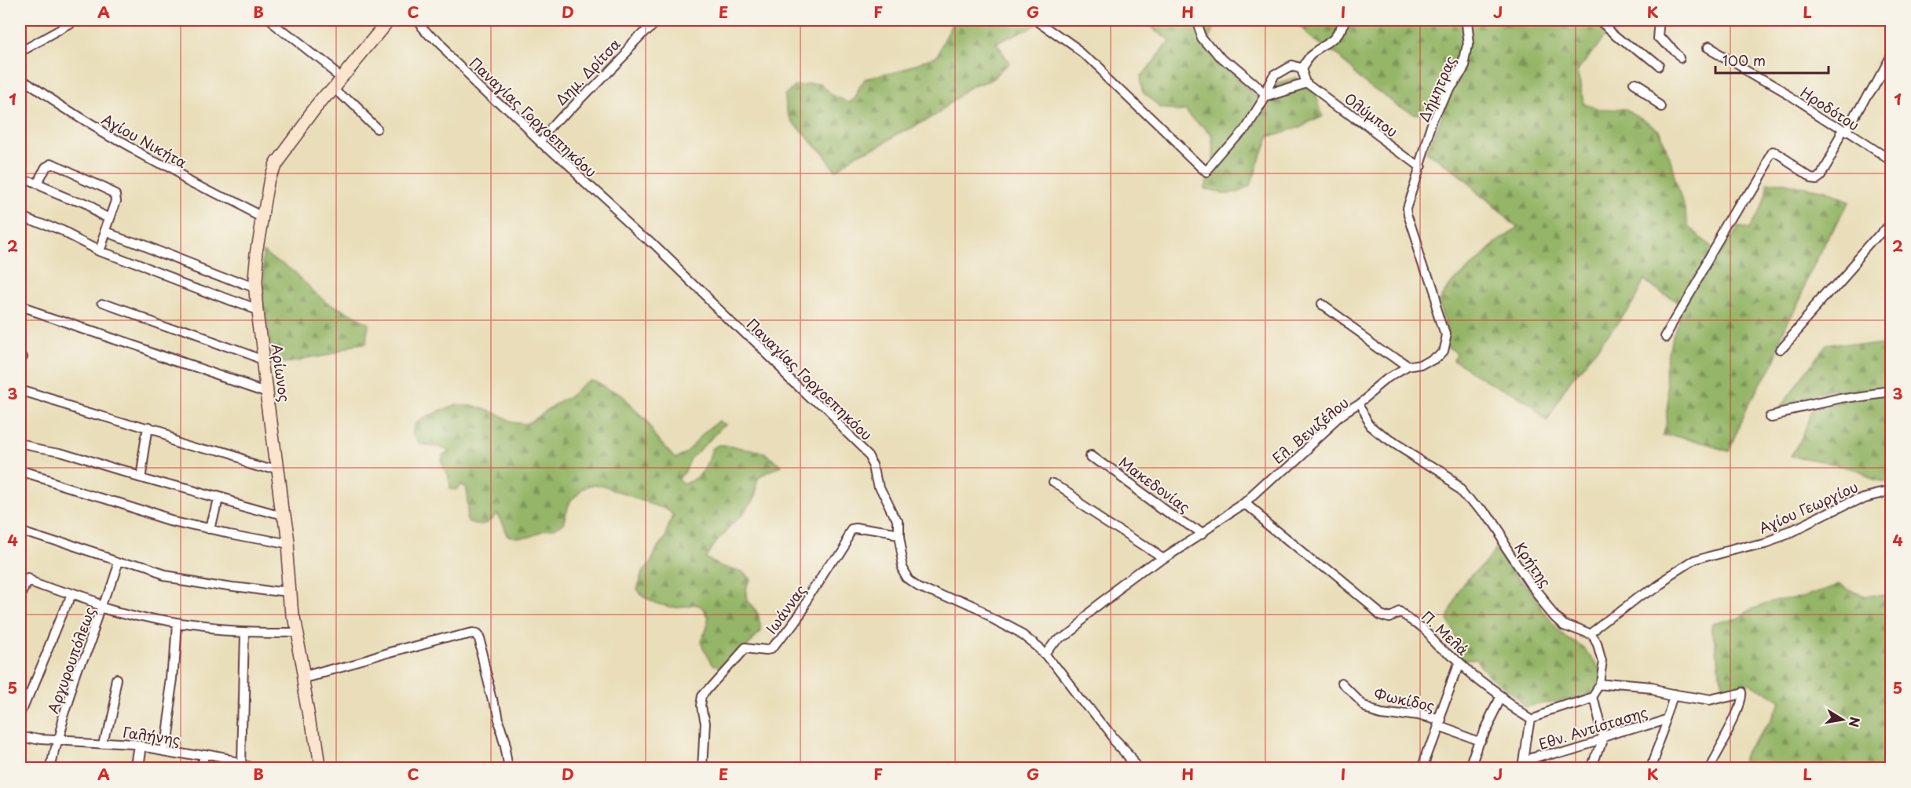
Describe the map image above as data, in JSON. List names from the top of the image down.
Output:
{
  "streets": {
    "street": [
      "Δημ. Δρίτσα",
      "Δήμητρας",
      "Ηροδότου",
      "Ολύμπου",
      "Παναγίας Γοργοεπηκόου",
      "Αγίου Νικήτα",
      "Αρίωνος",
      "Ελ. Βενιζέλου",
      "Μακεδονίας",
      "Αγίου Γεωργίου",
      "Κρήτης",
      "Ιωάννας",
      "Π. Μελά",
      "Αργυρουπόλεως",
      "Φωκίδος",
      "Εθν. Αντίστασης",
      "Γαλήνης"
    ]
  },
  "crossings": [
    ["Δημ. Δρίτσα", "Παναγίας Γοργοεπηκόου"],
    ["Δήμητρας", "Ολύμπου"],
    ["Δήμητρας", "Ελ. Βενιζέλου"],
    ["Ολύμπου", "Ελ. Βενιζέλου"],
    ["Παναγίας Γοργοεπηκόου", "Ελ. Βενιζέλου"],
    ["Παναγίας Γοργοεπηκόου", "Ιωάννας"],
    ["Αγίου Νικήτα", "Αρίωνος"],
    ["Ελ. Βενιζέλου", "Μακεδονίας"],
    ["Ελ. Βενιζέλου", "Κρήτης"],
    ["Ελ. Βενιζέλου", "Π. Μελά"],
    ["Αγίου Γεωργίου", "Κρήτης"],
    ["Αργυρουπόλεως", "Γαλήνης"]
  ],
  "scale_bar": "100 m",
  "north": "right",
  "grid": {
    "columns": [
      "A",
      "B",
      "C",
      "D",
      "E",
      "F",
      "G",
      "H",
      "I",
      "J",
      "K",
      "L"
    ],
    "rows": [
      "1",
      "2",
      "3",
      "4",
      "5"
    ]
  }
}
